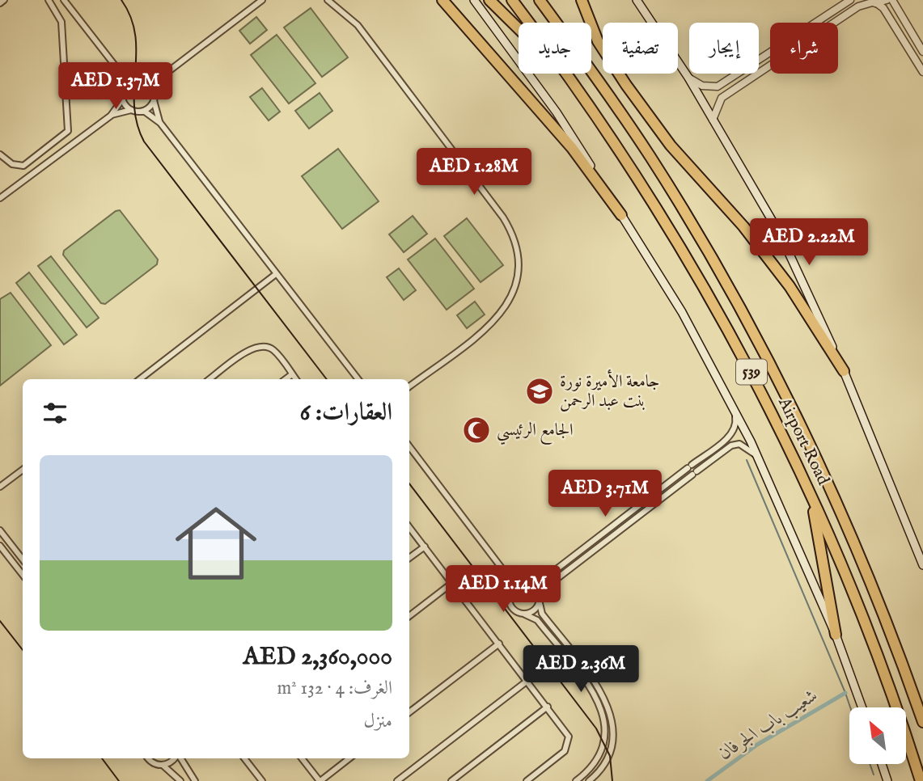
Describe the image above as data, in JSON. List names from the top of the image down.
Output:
{
  "streets": {
    "highway": ["539", "Airport Road"]
  },
  "water": ["شعيب باب الجرفان"],
  "places": {
    "school or university": ["جامعة الأميرة نورة بنت عبد الرحمن"],
    "mosque": ["الجامع الرئيسي"]
  },
  "north": "top left",
  "page": {
    "chip": [
      "شراء",
      "إيجار",
      "تصفية",
      "جديد"
    ],
    "price": [
      "AED 1.37M",
      "AED 1.28M",
      "AED 2.22M",
      "AED 3.71M",
      "AED 1.14M",
      "AED 2.36M"
    ],
    "heading": "العقارات: 6",
    "list": [
      {
        "name": "AED 2,360,000",
        "note": "الغرف: 4 · 132 m² · منزل"
      }
    ]
  }
}
